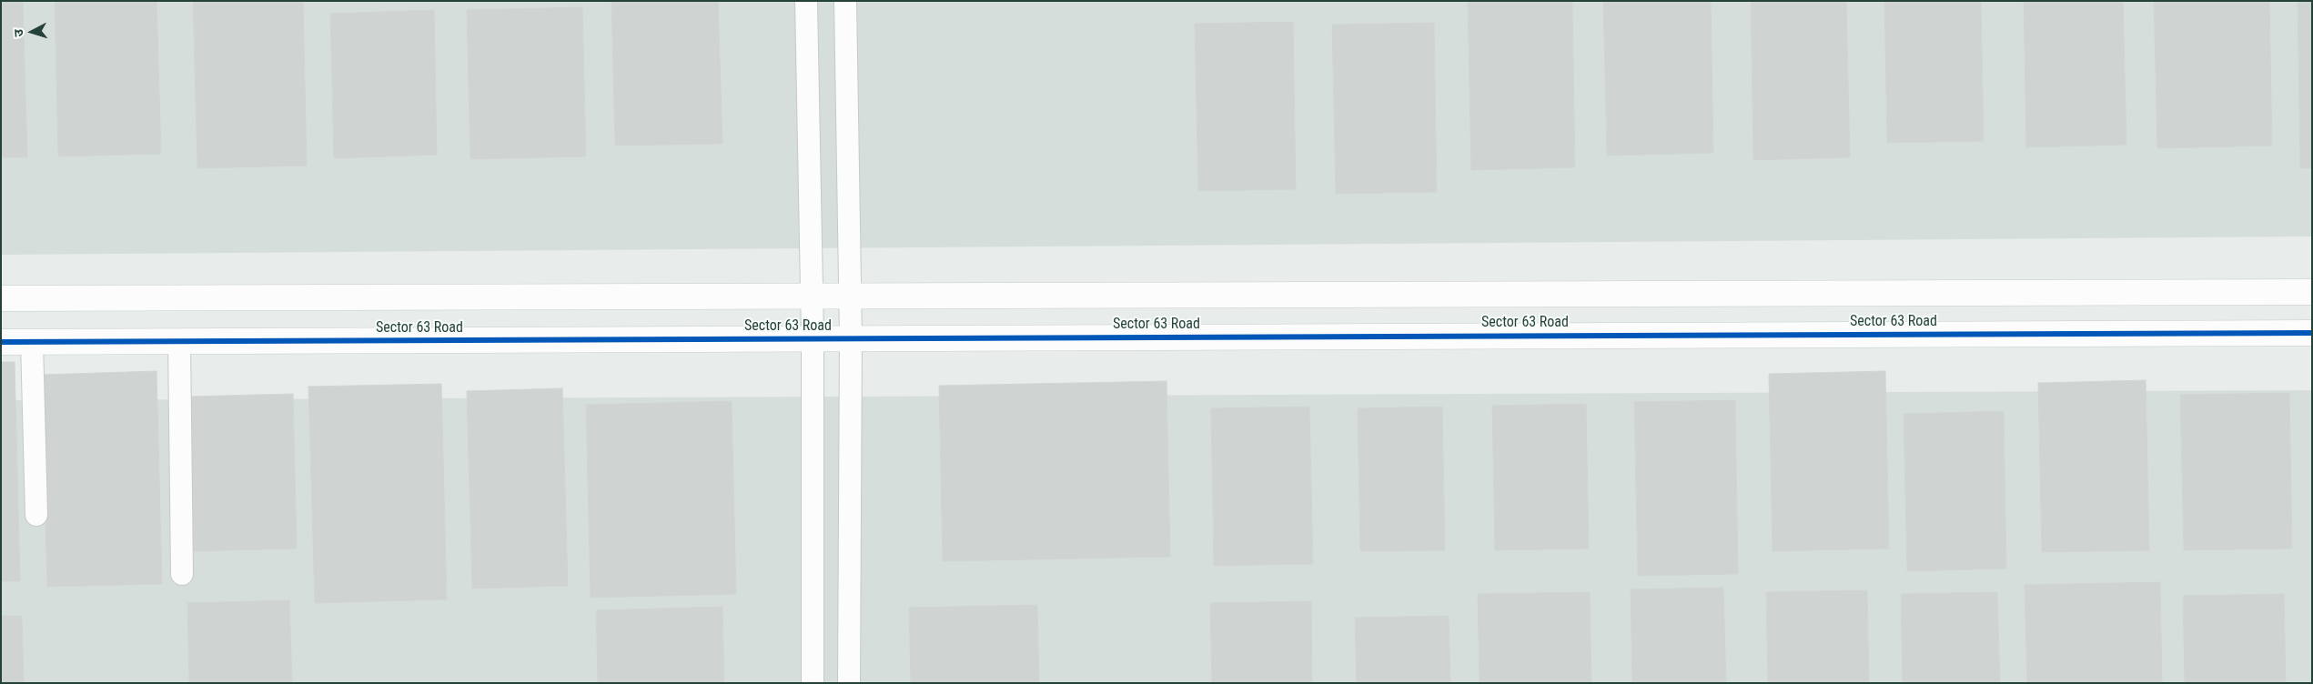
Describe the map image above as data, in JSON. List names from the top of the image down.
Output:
{
  "streets": {
    "street": ["Sector 63 Road"]
  },
  "north": "left"
}
